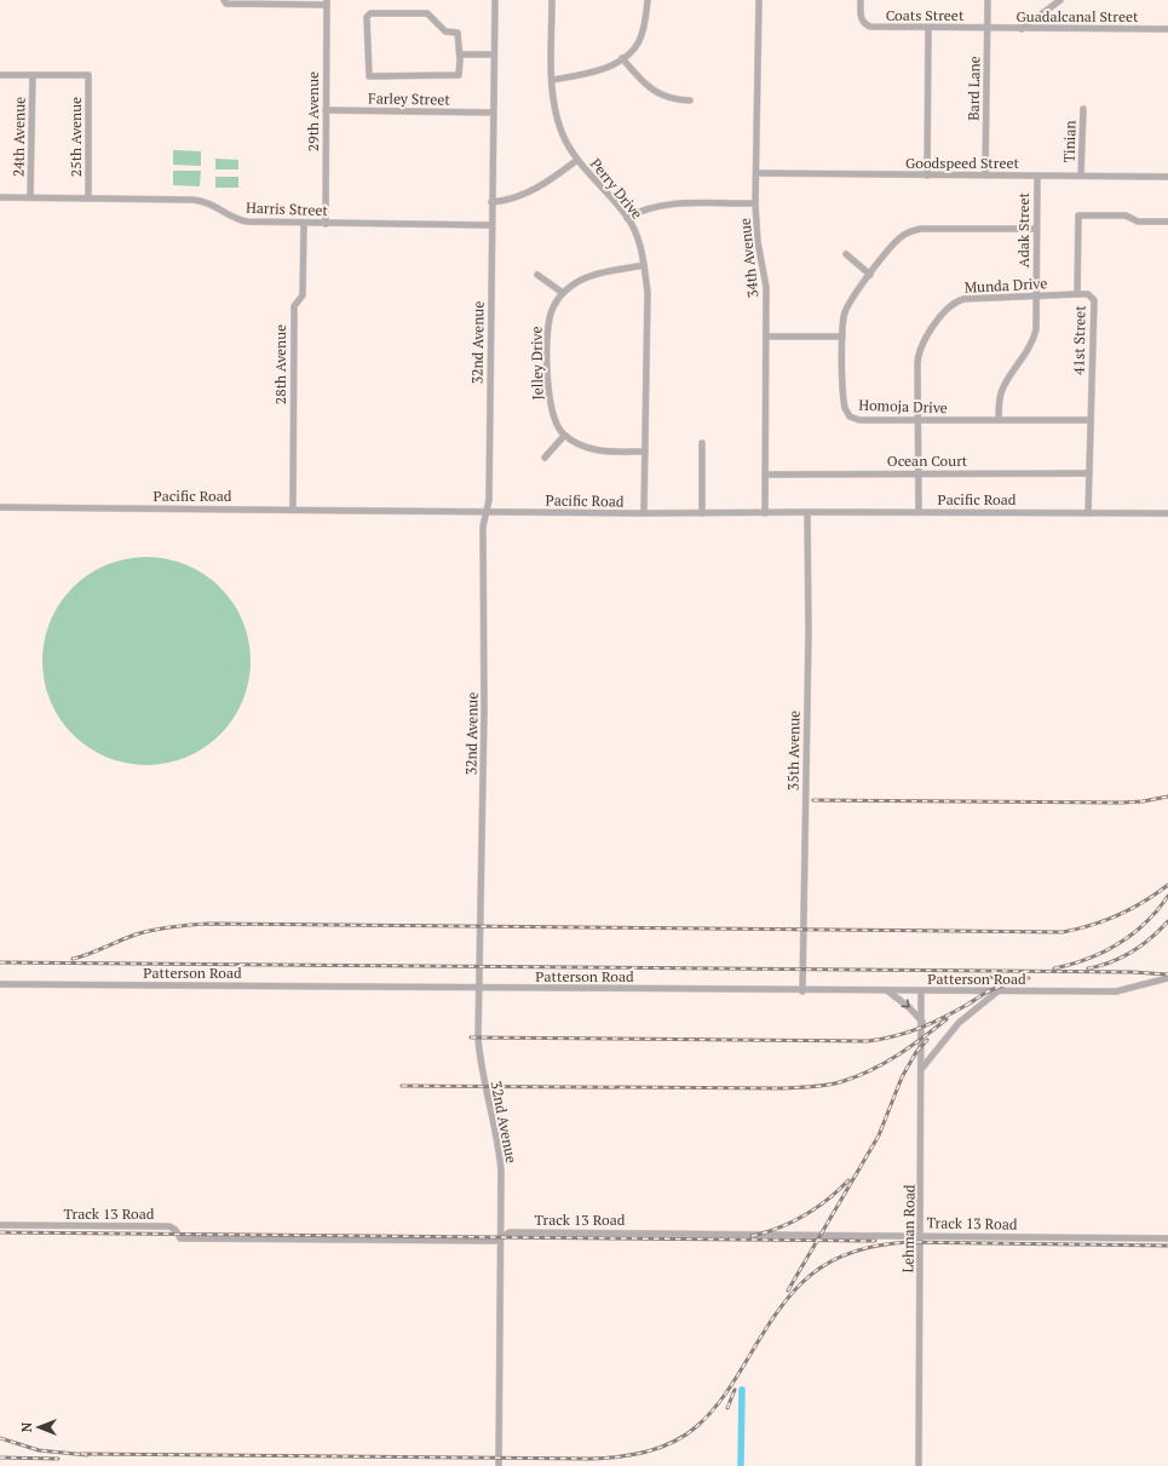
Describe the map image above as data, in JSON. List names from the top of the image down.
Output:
{
  "streets": {
    "street": [
      "Coats Street",
      "Guadalcanal Street",
      "Bard Lane",
      "Farley Street",
      "29th Avenue",
      "24th Avenue",
      "25th Avenue",
      "Tinian",
      "Goodspeed Street",
      "Perry Drive",
      "Harris Street",
      "Adak Street",
      "34th Avenue",
      "Munda Drive",
      "41st Street",
      "32nd Avenue",
      "Jelley Drive",
      "28th Avenue",
      "Homoja Drive",
      "Ocean Court",
      "Pacific Road",
      "35th Avenue",
      "Patterson Road",
      "Track 13 Road",
      "Lehman Road"
    ]
  },
  "crossings": [
    ["Coats Street", "Guadalcanal Street"],
    ["Coats Street", "Bard Lane"],
    ["Guadalcanal Street", "Bard Lane"],
    ["Bard Lane", "Goodspeed Street"],
    ["Farley Street", "29th Avenue"],
    ["Farley Street", "32nd Avenue"],
    ["29th Avenue", "Harris Street"],
    ["24th Avenue", "25th Avenue"],
    ["24th Avenue", "Harris Street"],
    ["25th Avenue", "Harris Street"],
    ["Tinian", "Goodspeed Street"],
    ["Goodspeed Street", "Adak Street"],
    ["Goodspeed Street", "34th Avenue"],
    ["Perry Drive", "Jelley Drive"],
    ["Perry Drive", "Pacific Road"],
    ["Harris Street", "32nd Avenue"],
    ["Harris Street", "28th Avenue"],
    ["Adak Street", "Munda Drive"],
    ["Adak Street", "Homoja Drive"],
    ["34th Avenue", "Ocean Court"],
    ["34th Avenue", "Pacific Road"],
    ["Munda Drive", "41st Street"],
    ["Munda Drive", "Homoja Drive"],
    ["Munda Drive", "Ocean Court"],
    ["Munda Drive", "Pacific Road"],
    ["41st Street", "Homoja Drive"],
    ["41st Street", "Ocean Court"],
    ["41st Street", "Pacific Road"],
    ["32nd Avenue", "Pacific Road"],
    ["32nd Avenue", "Patterson Road"],
    ["32nd Avenue", "Track 13 Road"],
    ["28th Avenue", "Pacific Road"],
    ["Pacific Road", "35th Avenue"],
    ["35th Avenue", "Patterson Road"],
    ["Patterson Road", "Lehman Road"],
    ["Track 13 Road", "Lehman Road"]
  ],
  "north": "left"
}
